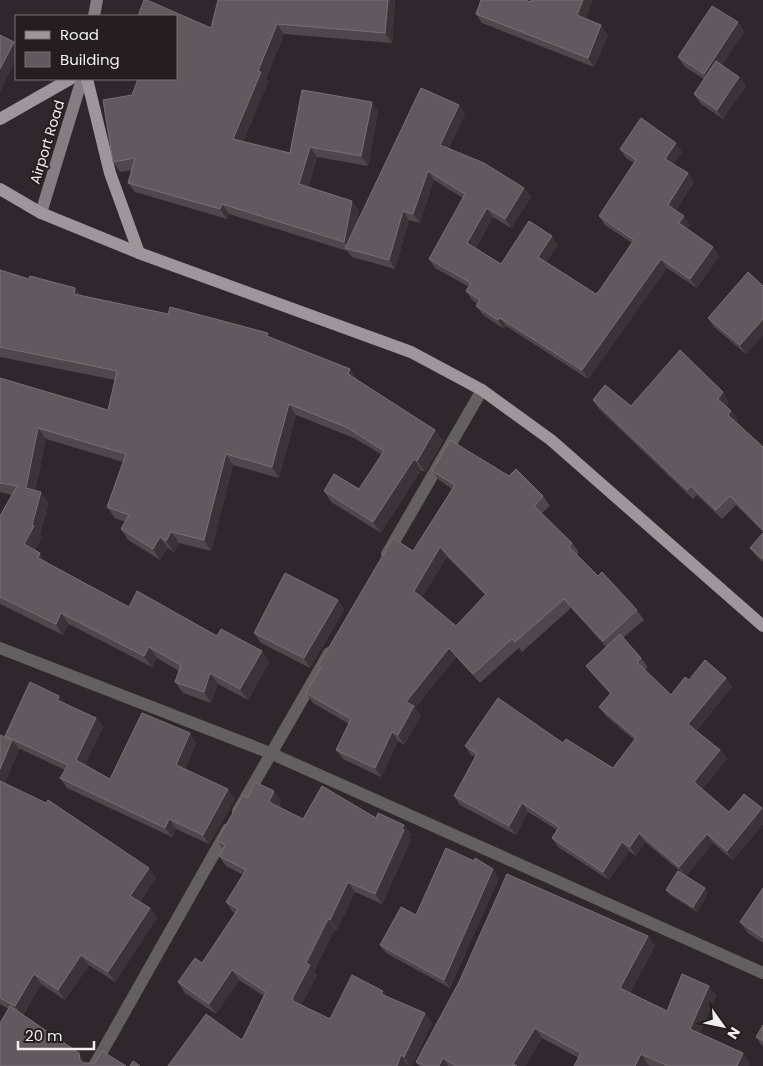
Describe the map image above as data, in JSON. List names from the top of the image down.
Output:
{
  "streets": {
    "main road": ["Airport Road"]
  },
  "legend": ["Road", "Building"],
  "scale_bar": "20 m",
  "north": "bottom right"
}
